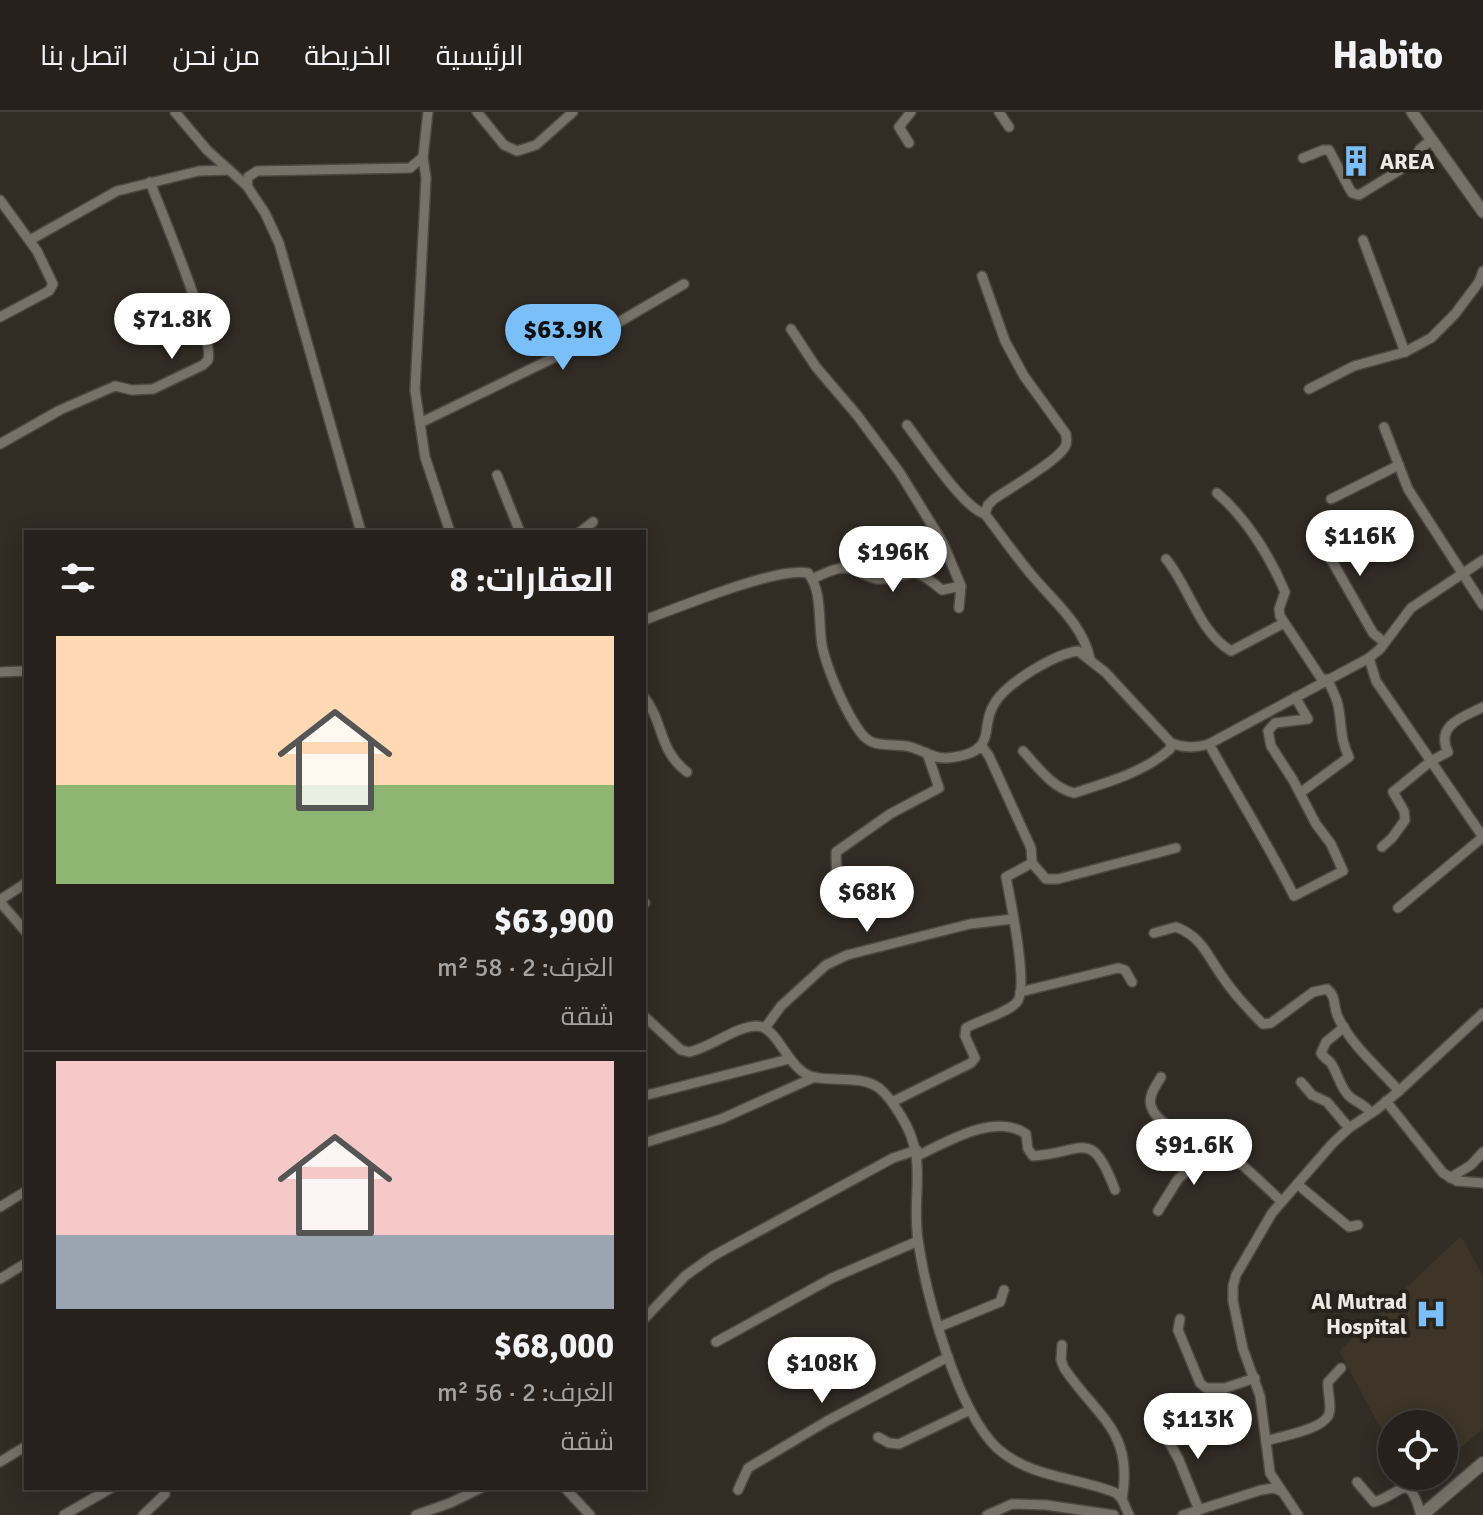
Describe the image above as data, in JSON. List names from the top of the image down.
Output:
{
  "places": {
    "building": ["AREA"],
    "hospital": ["Al Mutrad Hospital"]
  },
  "page": {
    "header": "Habito",
    "nav": [
      "الرئيسية",
      "الخريطة",
      "من نحن",
      "اتصل بنا"
    ],
    "price": [
      "$71.8K",
      "$63.9K",
      "$116K",
      "$196K",
      "$68K",
      "$91.6K",
      "$108K",
      "$113K"
    ],
    "heading": "العقارات: 8",
    "list": [
      {
        "name": "$63,900",
        "note": "الغرف: 2 · 58 m² · شقة"
      },
      {
        "name": "$68,000",
        "note": "الغرف: 2 · 56 m² · شقة"
      }
    ]
  }
}
